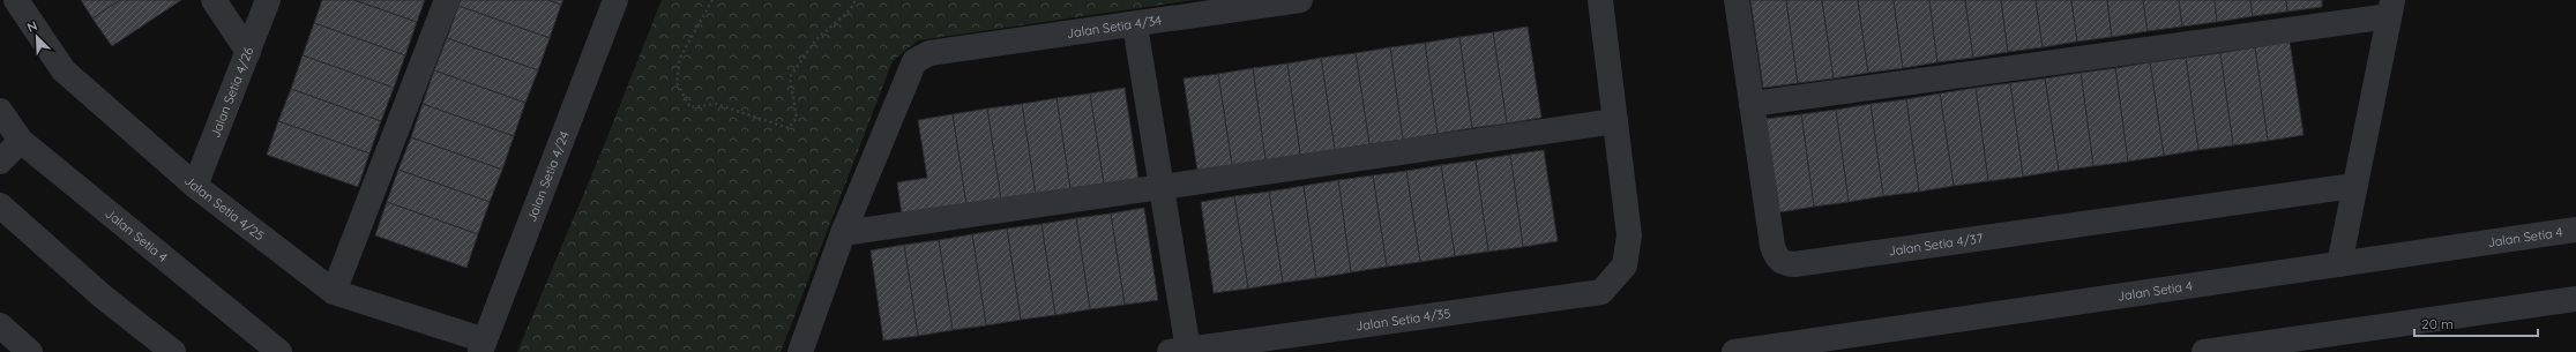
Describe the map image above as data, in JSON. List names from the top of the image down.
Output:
{
  "streets": {
    "street": [
      "Jalan Setia 4/34",
      "Jalan Setia 4/26",
      "Jalan Setia 4/24",
      "Jalan Setia 4/25",
      "Jalan Setia 4",
      "Jalan Setia 4/37",
      "Jalan Setia 4/35"
    ]
  },
  "crossings": [
    ["Jalan Setia 4/26", "Jalan Setia 4/25"],
    ["Jalan Setia 4/24", "Jalan Setia 4/25"]
  ],
  "scale_bar": "20 m",
  "north": "top left"
}
